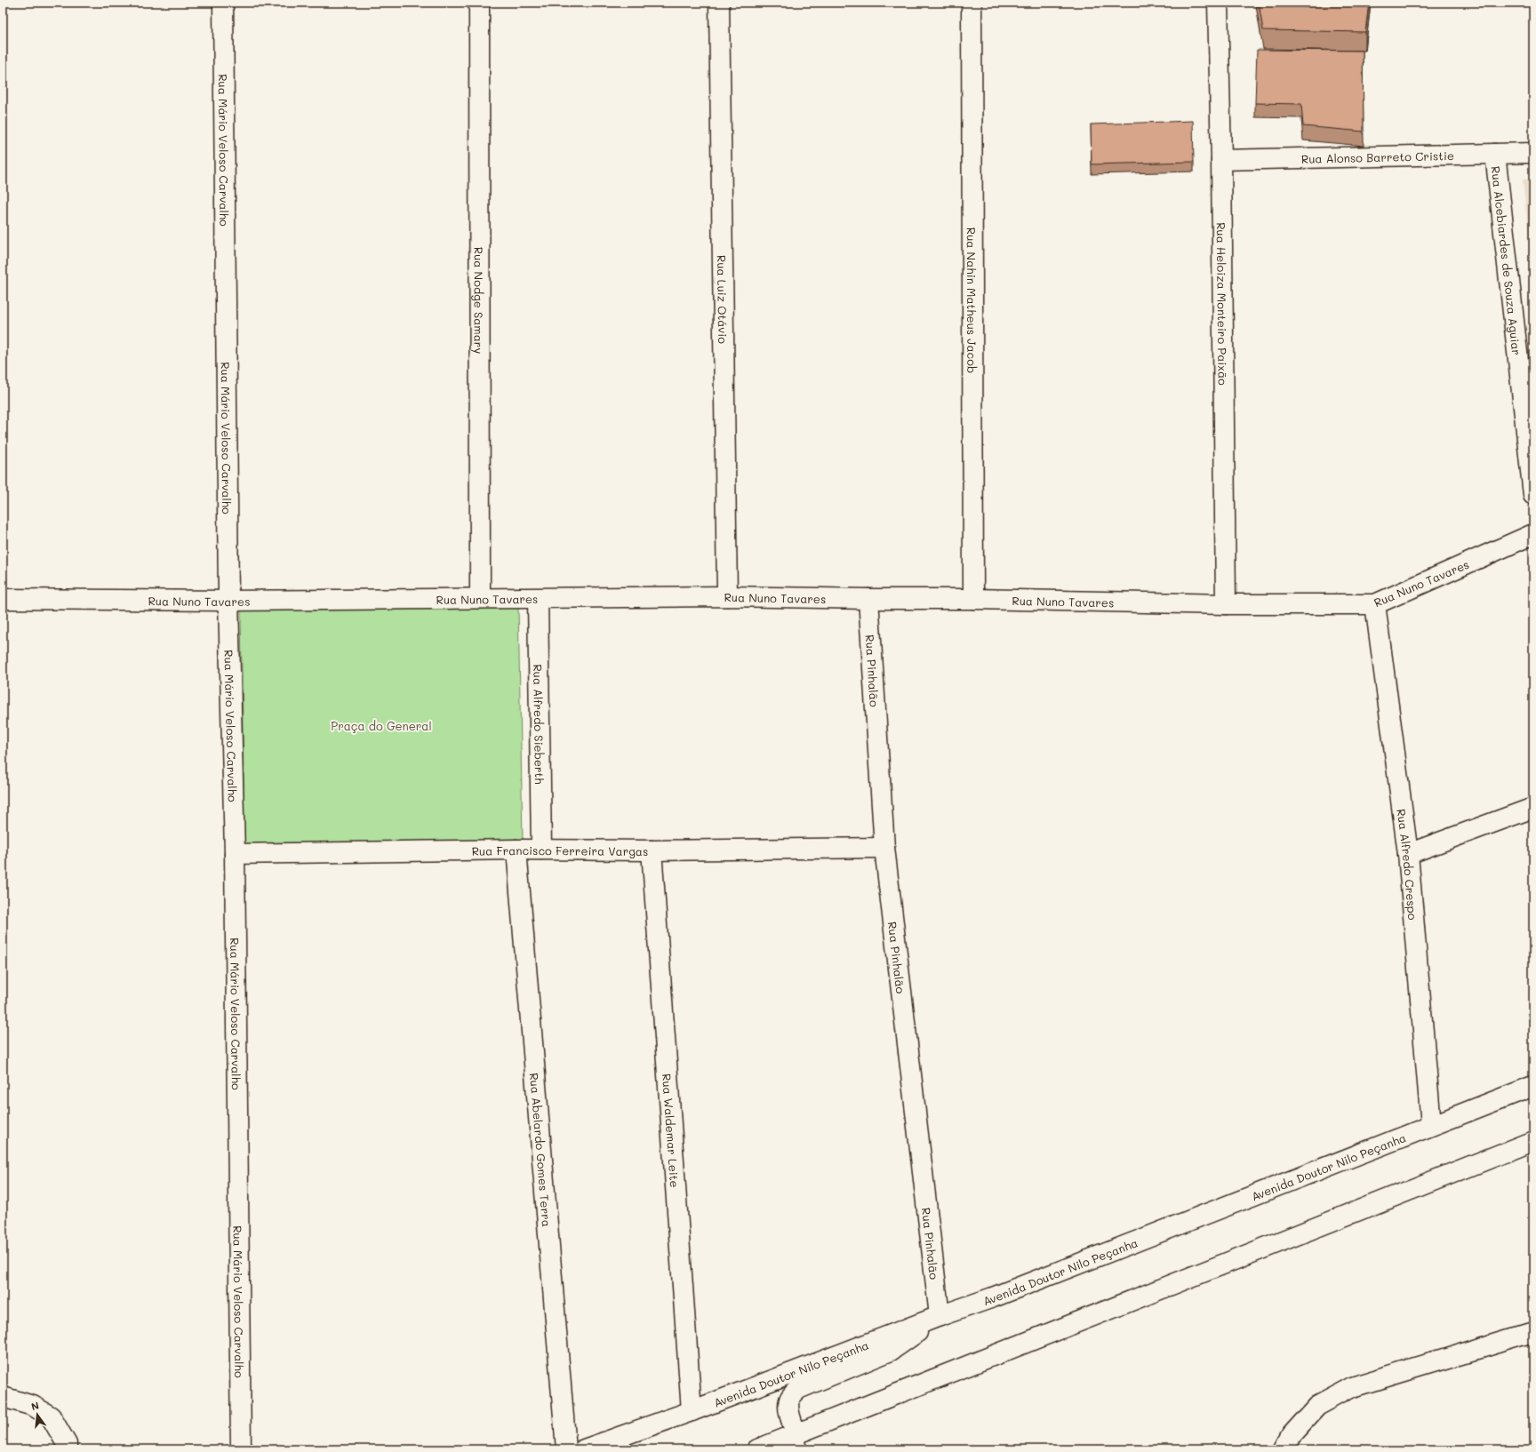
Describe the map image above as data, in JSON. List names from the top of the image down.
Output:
{
  "streets": {
    "street": [
      "Rua Mário Veloso Carvalho",
      "Rua Alonso Barreto Cristie",
      "Rua Alcebiardes de Souza Aguiar",
      "Rua Luiz Otávio",
      "Rua Nodge Samary",
      "Rua Nahin Matheus Jacob",
      "Rua Heloiza Monteiro Paixão",
      "Rua Nuno Tavares",
      "Rua Pinhalão",
      "Rua Alfredo Sieberth",
      "Rua Francisco Ferreira Vargas",
      "Rua Alfredo Crespo",
      "Rua Waldemar Leite",
      "Rua Abelardo Gomes Terra",
      "Avenida Doutor Nilo Peçanha"
    ]
  },
  "crossings": [
    ["Rua Mário Veloso Carvalho", "Rua Nuno Tavares"],
    ["Rua Mário Veloso Carvalho", "Rua Francisco Ferreira Vargas"],
    ["Rua Alonso Barreto Cristie", "Rua Alcebiardes de Souza Aguiar"],
    ["Rua Alonso Barreto Cristie", "Rua Heloiza Monteiro Paixão"],
    ["Rua Luiz Otávio", "Rua Nuno Tavares"],
    ["Rua Nodge Samary", "Rua Nuno Tavares"],
    ["Rua Nahin Matheus Jacob", "Rua Nuno Tavares"],
    ["Rua Heloiza Monteiro Paixão", "Rua Nuno Tavares"],
    ["Rua Nuno Tavares", "Rua Pinhalão"],
    ["Rua Nuno Tavares", "Rua Alfredo Sieberth"],
    ["Rua Nuno Tavares", "Rua Alfredo Crespo"],
    ["Rua Pinhalão", "Rua Francisco Ferreira Vargas"],
    ["Rua Pinhalão", "Avenida Doutor Nilo Peçanha"],
    ["Rua Alfredo Sieberth", "Rua Francisco Ferreira Vargas"],
    ["Rua Francisco Ferreira Vargas", "Rua Waldemar Leite"],
    ["Rua Francisco Ferreira Vargas", "Rua Abelardo Gomes Terra"],
    ["Rua Alfredo Crespo", "Avenida Doutor Nilo Peçanha"],
    ["Rua Waldemar Leite", "Avenida Doutor Nilo Peçanha"]
  ],
  "parks": ["Praça do General"],
  "north": "top"
}
